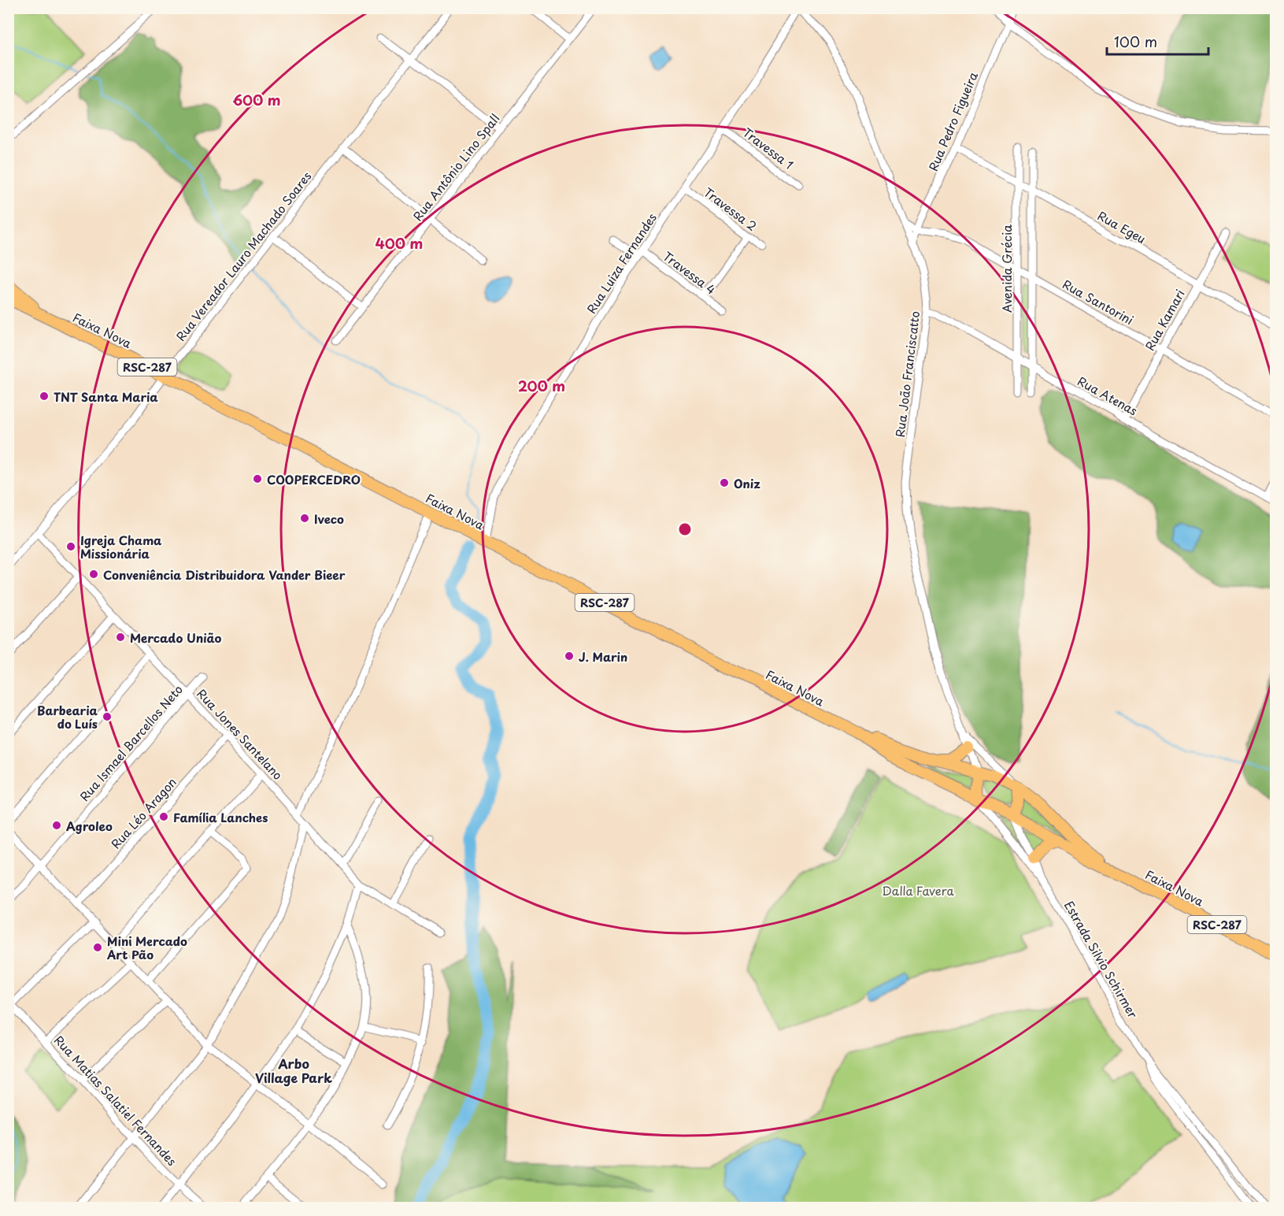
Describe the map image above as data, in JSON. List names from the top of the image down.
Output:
{
  "streets": {
    "highway": ["Faixa Nova", "RSC-287"],
    "street": [
      "Rua Pedro Figueira",
      "Travessa 1",
      "Rua Antônio Lino Spall",
      "Travessa 2",
      "Rua Egeu",
      "Rua Vereador Lauro Machado Soares",
      "Rua Luiza Fernandes",
      "Avenida Grécia",
      "Travessa 4",
      "Rua Santorini",
      "Rua Kamari",
      "Rua João Franciscatto",
      "Rua Atenas",
      "Rua Jones Santelano",
      "Rua Ismael Barcellos Neto",
      "Rua Léo Aragon",
      "Estrada Silvio Schirmer",
      "Rua Matias Salatiel Fernandes"
    ]
  },
  "crossings": [
    ["Rua Pedro Figueira", "Rua Egeu"],
    ["Rua Pedro Figueira", "Rua Santorini"],
    ["Rua Pedro Figueira", "Rua João Franciscatto"],
    ["Travessa 1", "Rua Luiza Fernandes"],
    ["Travessa 2", "Rua Luiza Fernandes"],
    ["Rua Egeu", "Avenida Grécia"],
    ["Rua Egeu", "Rua Kamari"],
    ["Rua Vereador Lauro Machado Soares", "Faixa Nova"],
    ["Rua Vereador Lauro Machado Soares", "Rua Jones Santelano"],
    ["Rua Luiza Fernandes", "Travessa 4"],
    ["Rua Luiza Fernandes", "Faixa Nova"],
    ["Rua Luiza Fernandes", "Rua João Franciscatto"],
    ["Avenida Grécia", "Rua Santorini"],
    ["Avenida Grécia", "Rua Atenas"],
    ["Rua Santorini", "Rua Kamari"],
    ["Rua Santorini", "Rua João Franciscatto"],
    ["Rua Kamari", "Rua Atenas"],
    ["Faixa Nova", "Rua João Franciscatto"],
    ["Faixa Nova", "Estrada Silvio Schirmer"],
    ["Rua João Franciscatto", "Rua Atenas"],
    ["Rua Jones Santelano", "Rua Ismael Barcellos Neto"],
    ["Rua Jones Santelano", "Rua Léo Aragon"]
  ],
  "districts": ["Arbo Village Park"],
  "parks": ["Dalla Favera"],
  "places": [
    "TNT Santa Maria",
    "COOPERCEDRO",
    "Oniz",
    "Iveco",
    "Igreja Chama Missionária",
    "Conveniência Distribuidora Vander Bieer",
    "Mercado União",
    "J. Marin",
    "Barbearia do Luís",
    "Família Lanches",
    "Agroleo",
    "Mini Mercado Art Pão"
  ],
  "scale_bar": "100 m",
  "rings": ["600 m", "400 m", "200 m"]
}
